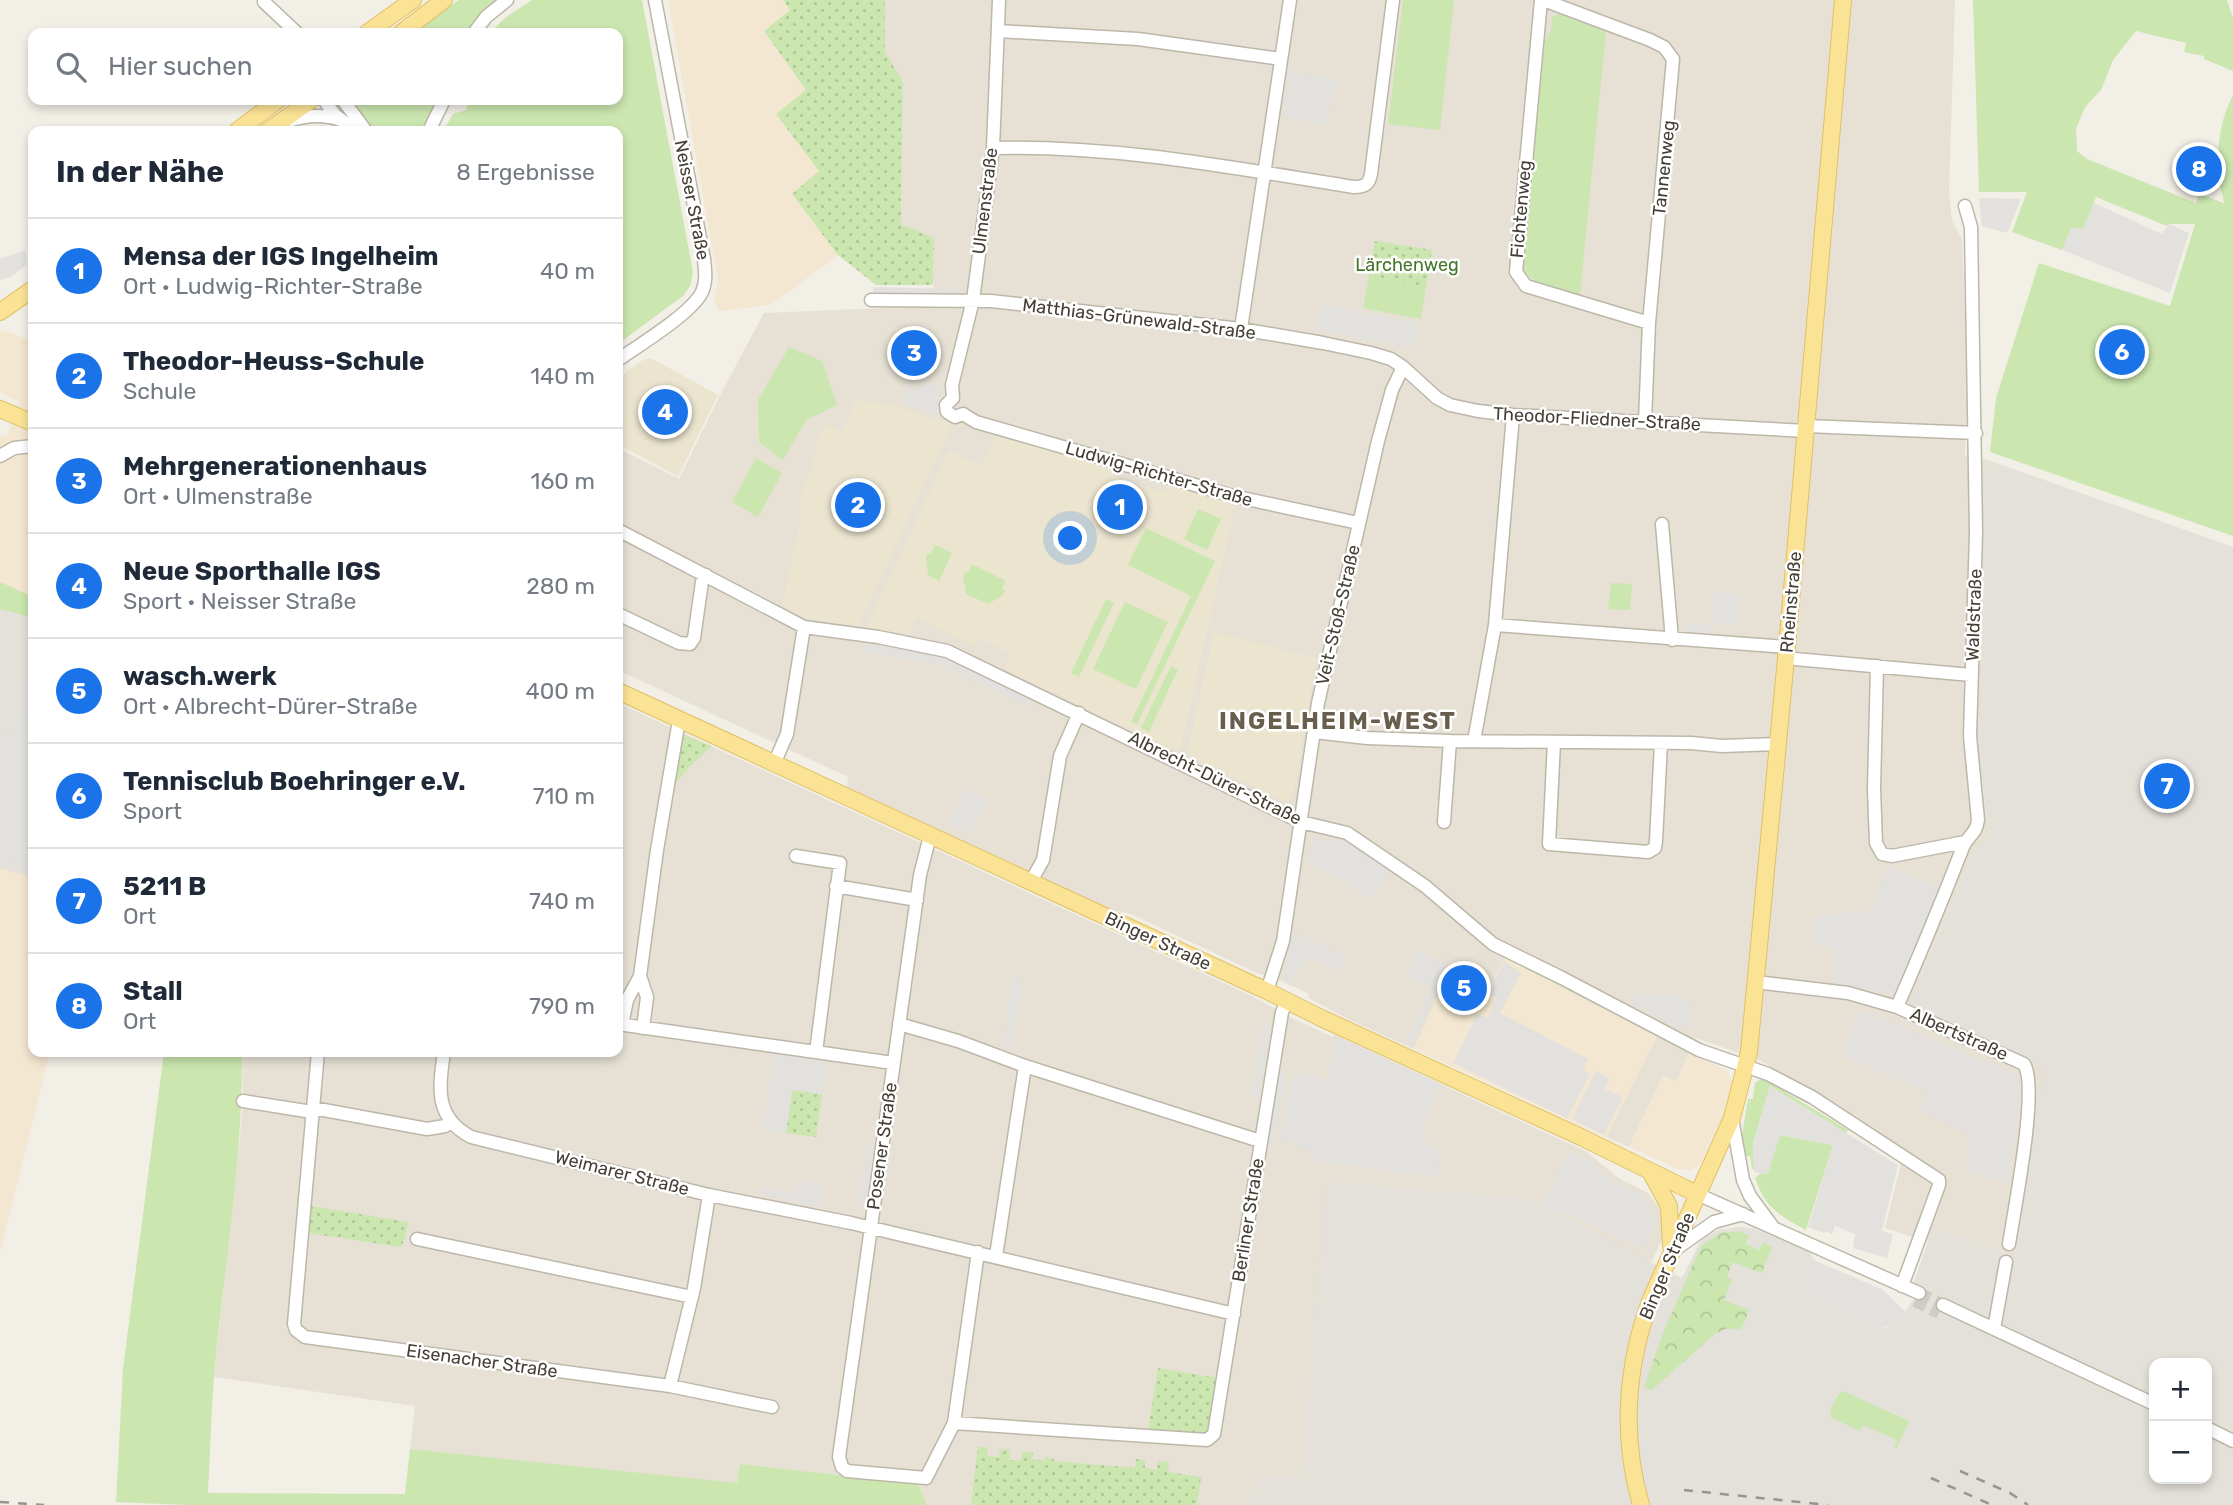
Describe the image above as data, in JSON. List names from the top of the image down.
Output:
{
  "streets": {
    "main road": ["Rheinstraße", "Binger Straße"],
    "street": [
      "Tannenweg",
      "Neisser Straße",
      "Ulmenstraße",
      "Fichtenweg",
      "Matthias-Grünewald-Straße",
      "Theodor-Fliedner-Straße",
      "Ludwig-Richter-Straße",
      "Veit-Stoß-Straße",
      "Waldstraße",
      "Albrecht-Dürer-Straße",
      "Albertstraße",
      "Posener Straße",
      "Weimarer Straße",
      "Berliner Straße",
      "Eisenacher Straße"
    ]
  },
  "crossings": [
    ["Tannenweg", "Fichtenweg"],
    ["Tannenweg", "Theodor-Fliedner-Straße"],
    ["Ulmenstraße", "Matthias-Grünewald-Straße"],
    ["Ulmenstraße", "Ludwig-Richter-Straße"],
    ["Matthias-Grünewald-Straße", "Theodor-Fliedner-Straße"],
    ["Matthias-Grünewald-Straße", "Veit-Stoß-Straße"],
    ["Theodor-Fliedner-Straße", "Rheinstraße"],
    ["Theodor-Fliedner-Straße", "Veit-Stoß-Straße"],
    ["Theodor-Fliedner-Straße", "Waldstraße"],
    ["Ludwig-Richter-Straße", "Veit-Stoß-Straße"],
    ["Rheinstraße", "Albrecht-Dürer-Straße"],
    ["Rheinstraße", "Binger Straße"],
    ["Rheinstraße", "Albertstraße"],
    ["Veit-Stoß-Straße", "Albrecht-Dürer-Straße"],
    ["Veit-Stoß-Straße", "Binger Straße"],
    ["Waldstraße", "Albertstraße"],
    ["Albrecht-Dürer-Straße", "Binger Straße"],
    ["Binger Straße", "Posener Straße"],
    ["Binger Straße", "Berliner Straße"],
    ["Posener Straße", "Weimarer Straße"],
    ["Posener Straße", "Berliner Straße"],
    ["Weimarer Straße", "Berliner Straße"]
  ],
  "districts": ["INGELHEIM-WEST"],
  "parks": ["Lärchenweg"],
  "page": {
    "search": "Hier suchen",
    "heading": ["In der Nähe", "8 Ergebnisse"],
    "pins": [
      "8",
      "6",
      "3",
      "4",
      "2",
      "1",
      "7",
      "5"
    ],
    "list": [
      {
        "mark": "1",
        "name": "Mensa der IGS Ingelheim",
        "note": "Ort · Ludwig-Richter-Straße",
        "value": "40 m"
      },
      {
        "mark": "2",
        "name": "Theodor-Heuss-Schule",
        "note": "Schule",
        "value": "140 m"
      },
      {
        "mark": "3",
        "name": "Mehrgenerationenhaus",
        "note": "Ort · Ulmenstraße",
        "value": "160 m"
      },
      {
        "mark": "4",
        "name": "Neue Sporthalle IGS",
        "note": "Sport · Neisser Straße",
        "value": "280 m"
      },
      {
        "mark": "5",
        "name": "wasch.werk",
        "note": "Ort · Albrecht-Dürer-Straße",
        "value": "400 m"
      },
      {
        "mark": "6",
        "name": "Tennisclub Boehringer e.V.",
        "note": "Sport",
        "value": "710 m"
      },
      {
        "mark": "7",
        "name": "5211 B",
        "note": "Ort",
        "value": "740 m"
      },
      {
        "mark": "8",
        "name": "Stall",
        "note": "Ort",
        "value": "790 m"
      }
    ],
    "map_buttons": ["+", "−"]
  }
}
